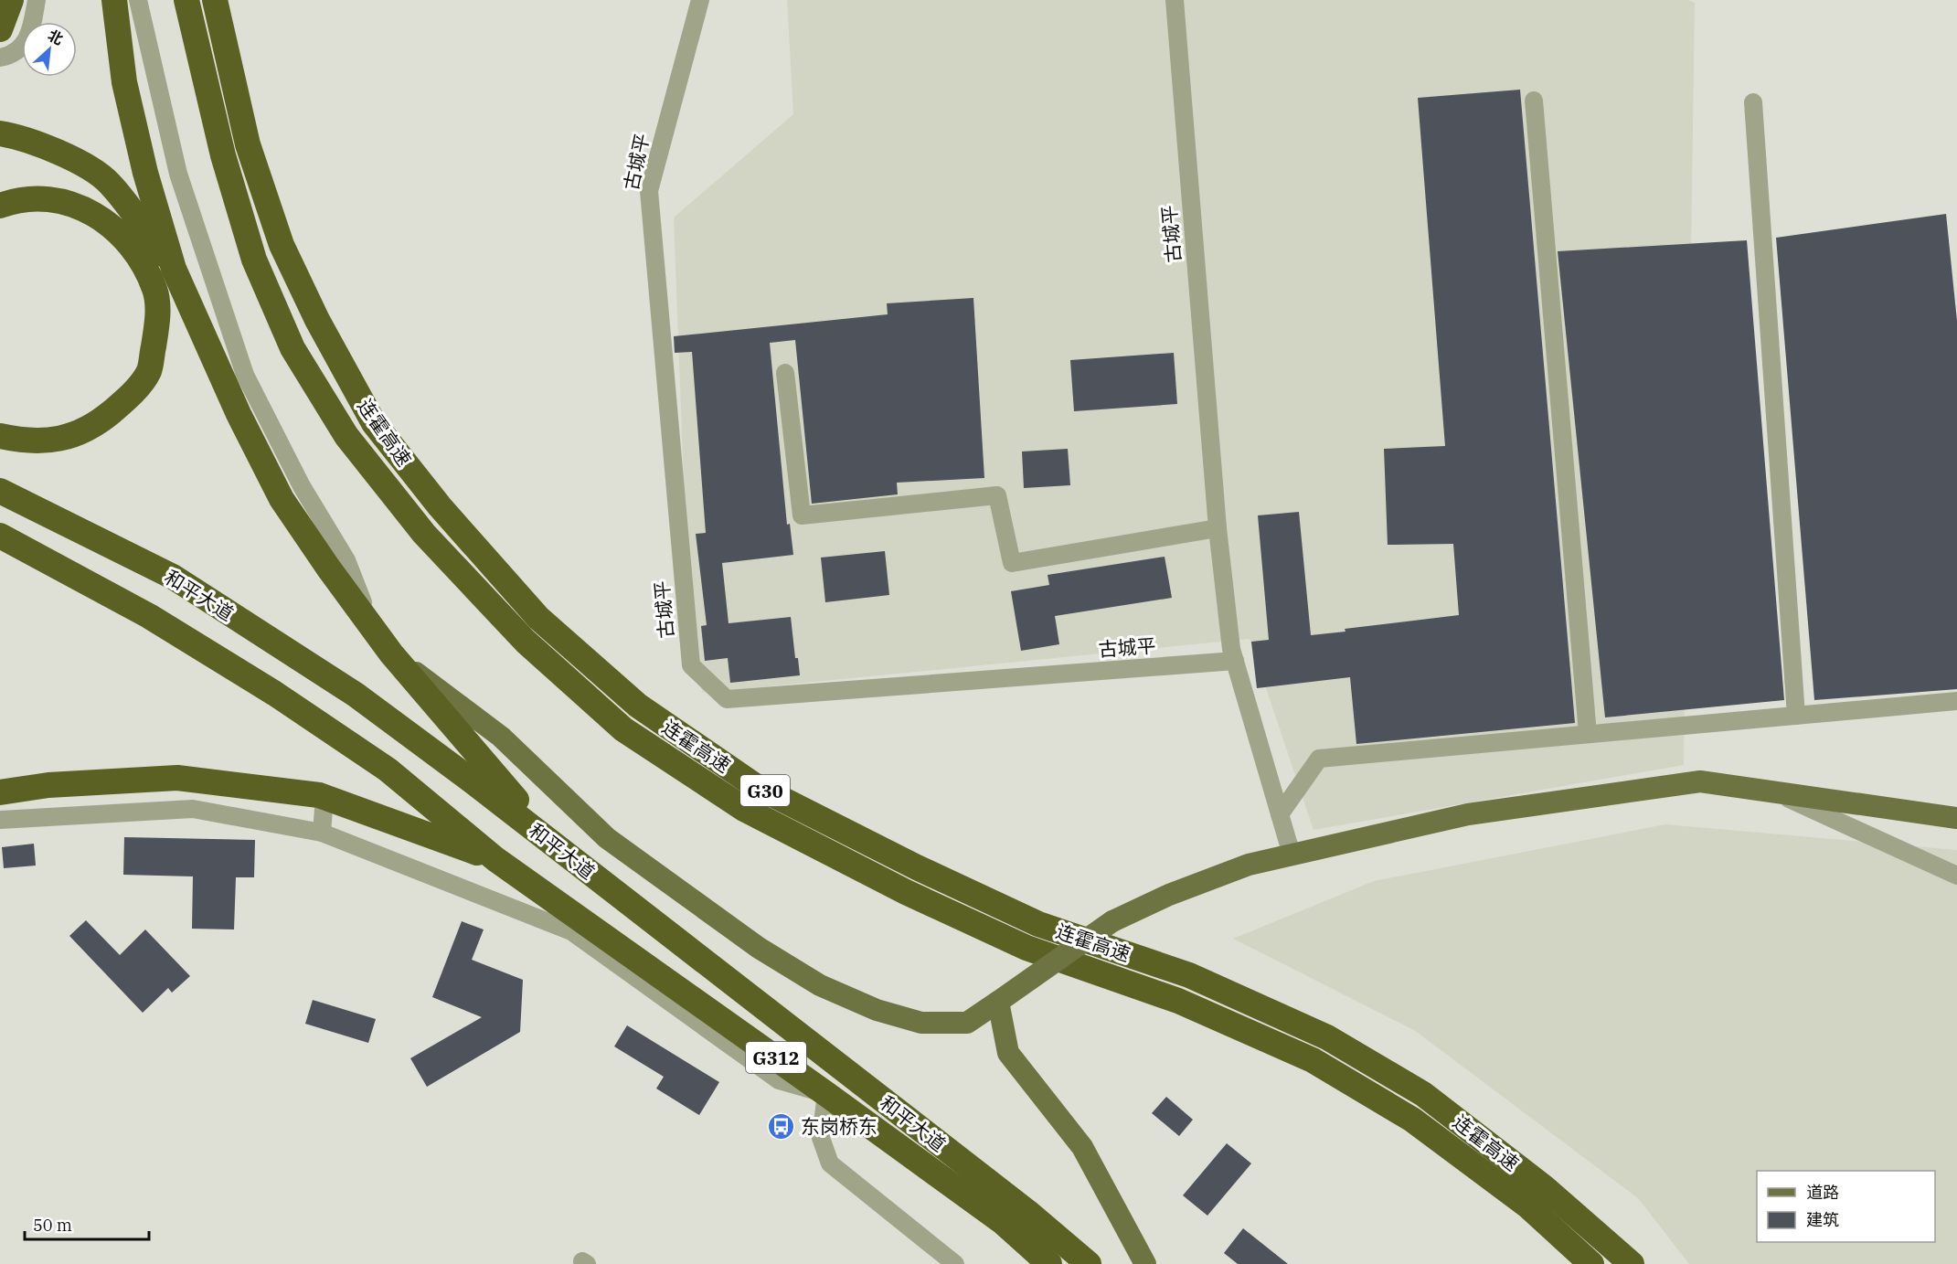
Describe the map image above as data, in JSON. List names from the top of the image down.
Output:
{
  "streets": {
    "highway": [
      "连霍高速",
      "和平大道",
      "G30",
      "G312"
    ],
    "street": ["古城平"]
  },
  "places": {
    "bus stop": ["东岗桥东"]
  },
  "legend": ["道路", "建筑"],
  "scale_bar": "50 m",
  "north": "top right"
}
